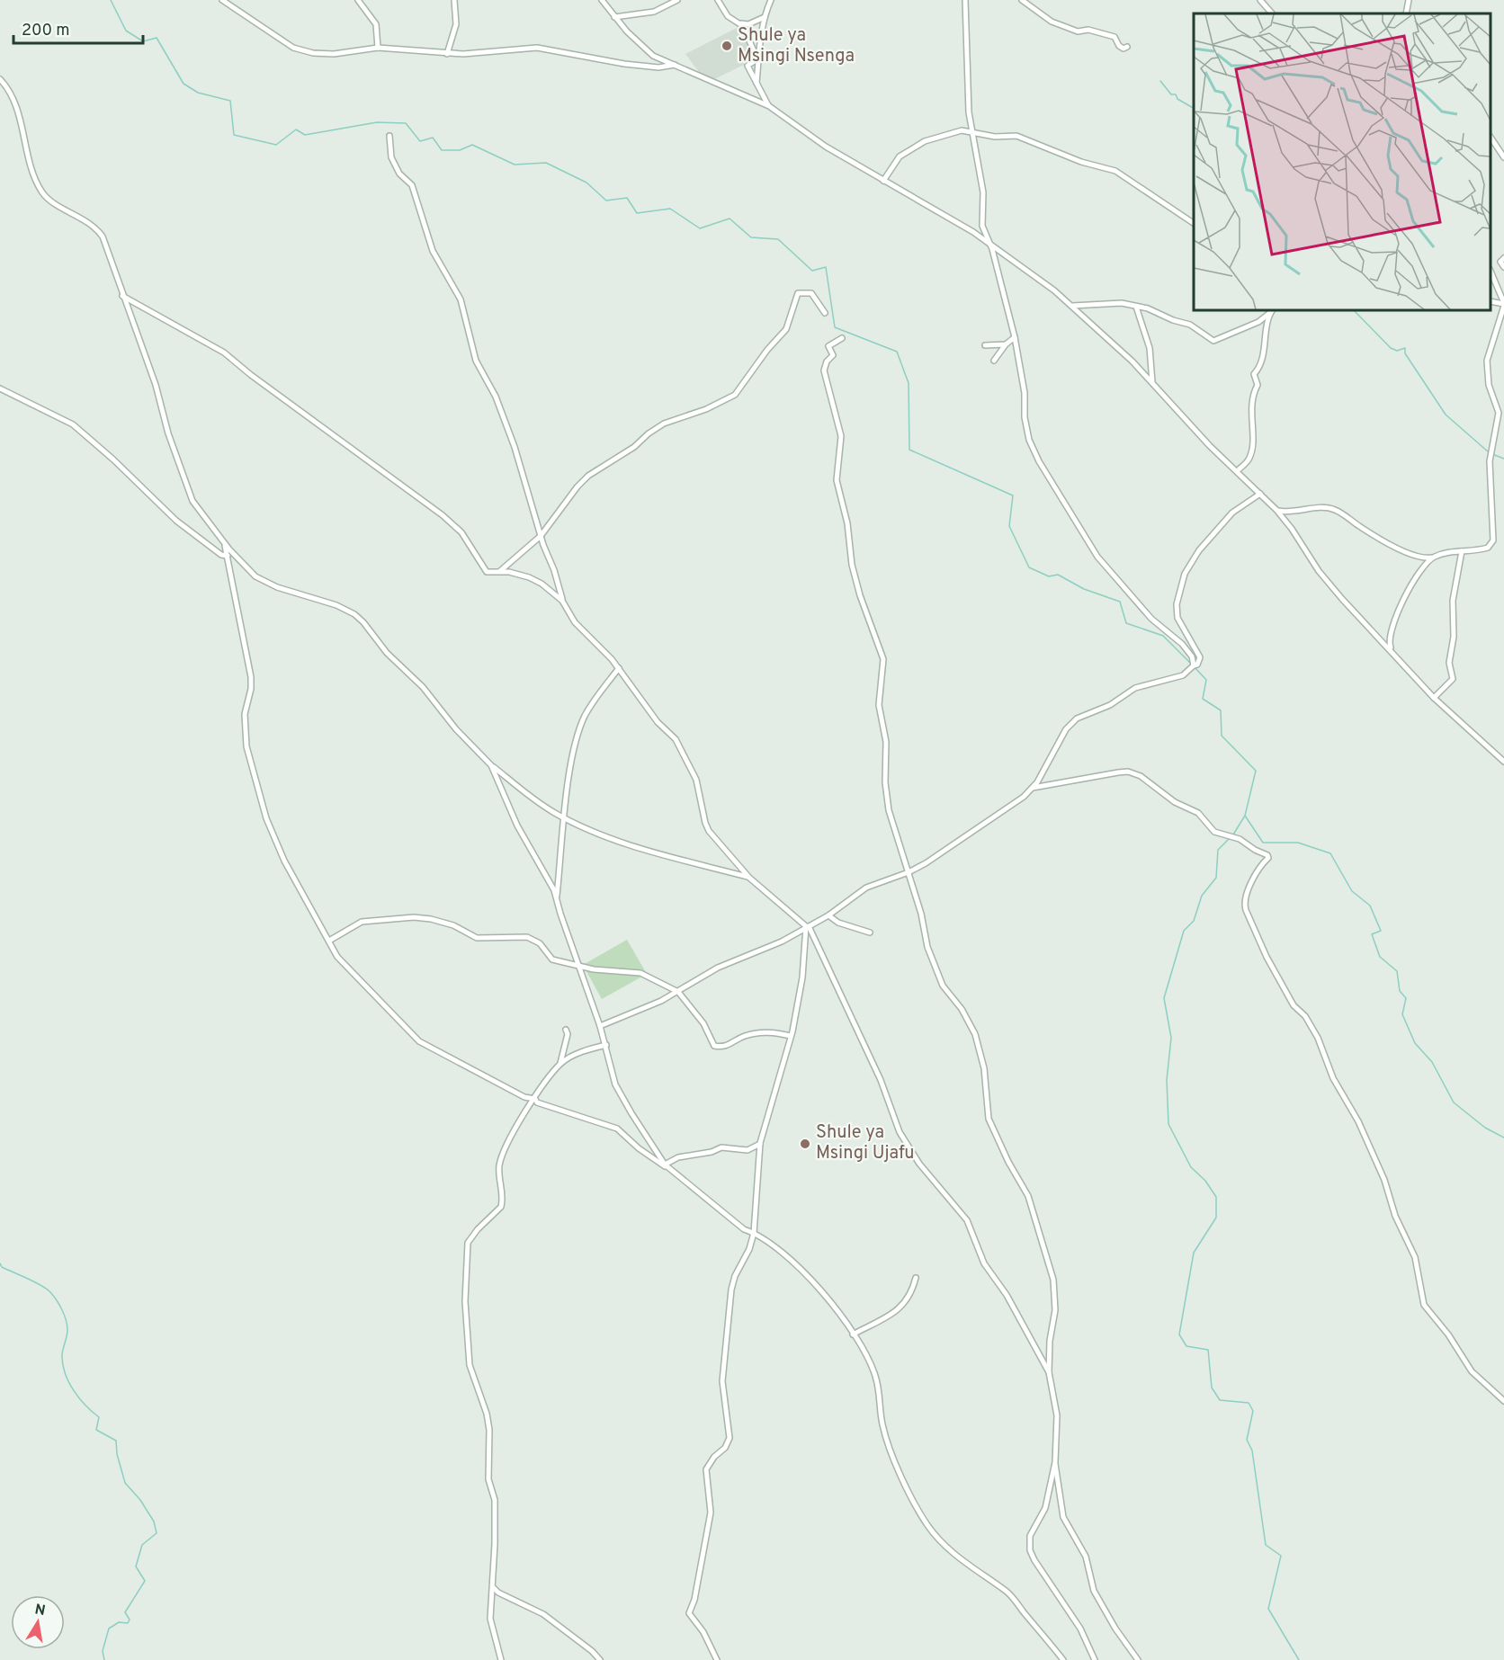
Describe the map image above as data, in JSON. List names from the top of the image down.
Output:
{
  "places": ["Shule ya Msingi Nsenga", "Shule ya Msingi Ujafu"],
  "scale_bar": "200 m",
  "north": "top"
}
